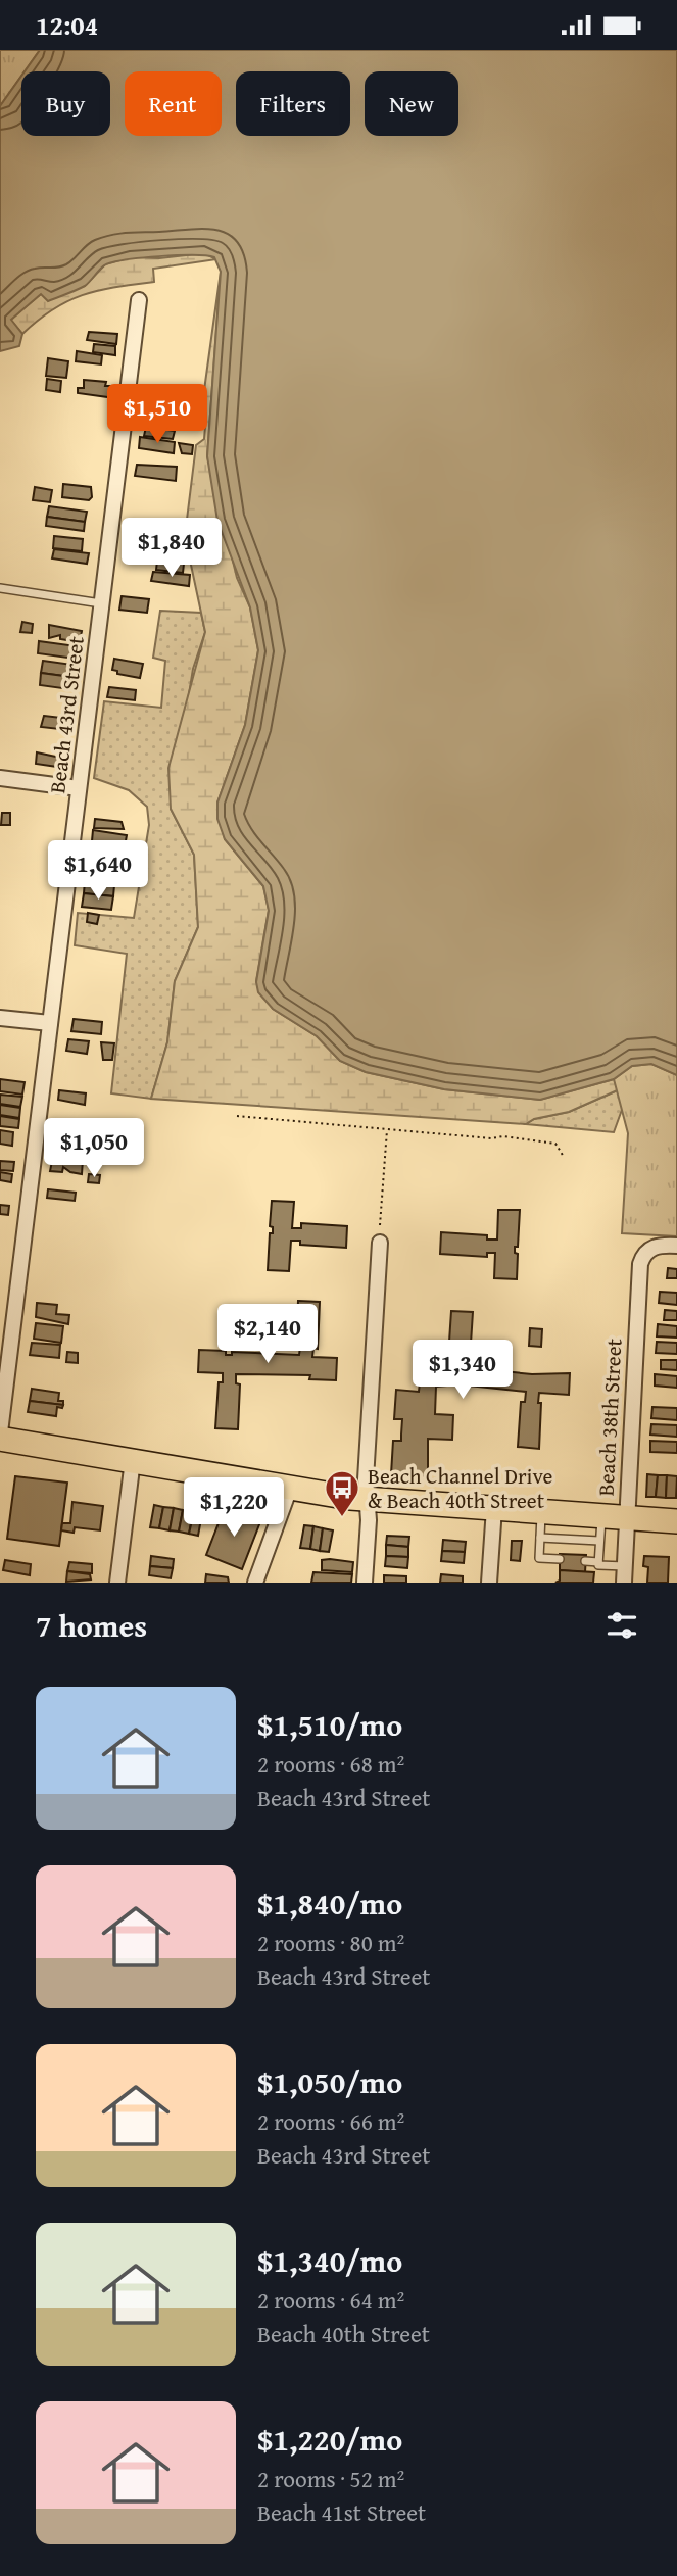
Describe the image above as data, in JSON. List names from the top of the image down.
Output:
{
  "streets": {
    "street": ["Beach 43rd Street", "Beach 38th Street"]
  },
  "places": {
    "bus stop": ["Beach Channel Drive & Beach 40th Street"]
  },
  "page": {
    "status": "12:04",
    "chip": [
      "Buy",
      "Rent",
      "Filters",
      "New"
    ],
    "price": [
      "$1,510",
      "$1,840",
      "$1,640",
      "$1,050",
      "$2,140",
      "$1,340",
      "$1,220"
    ],
    "heading": "7 homes",
    "list": [
      {
        "name": "$1,510/mo",
        "note": "2 rooms · 68 m² · Beach 43rd Street"
      },
      {
        "name": "$1,840/mo",
        "note": "2 rooms · 80 m² · Beach 43rd Street"
      },
      {
        "name": "$1,050/mo",
        "note": "2 rooms · 66 m² · Beach 43rd Street"
      },
      {
        "name": "$1,340/mo",
        "note": "2 rooms · 64 m² · Beach 40th Street"
      },
      {
        "name": "$1,220/mo",
        "note": "2 rooms · 52 m² · Beach 41st Street"
      }
    ]
  }
}
